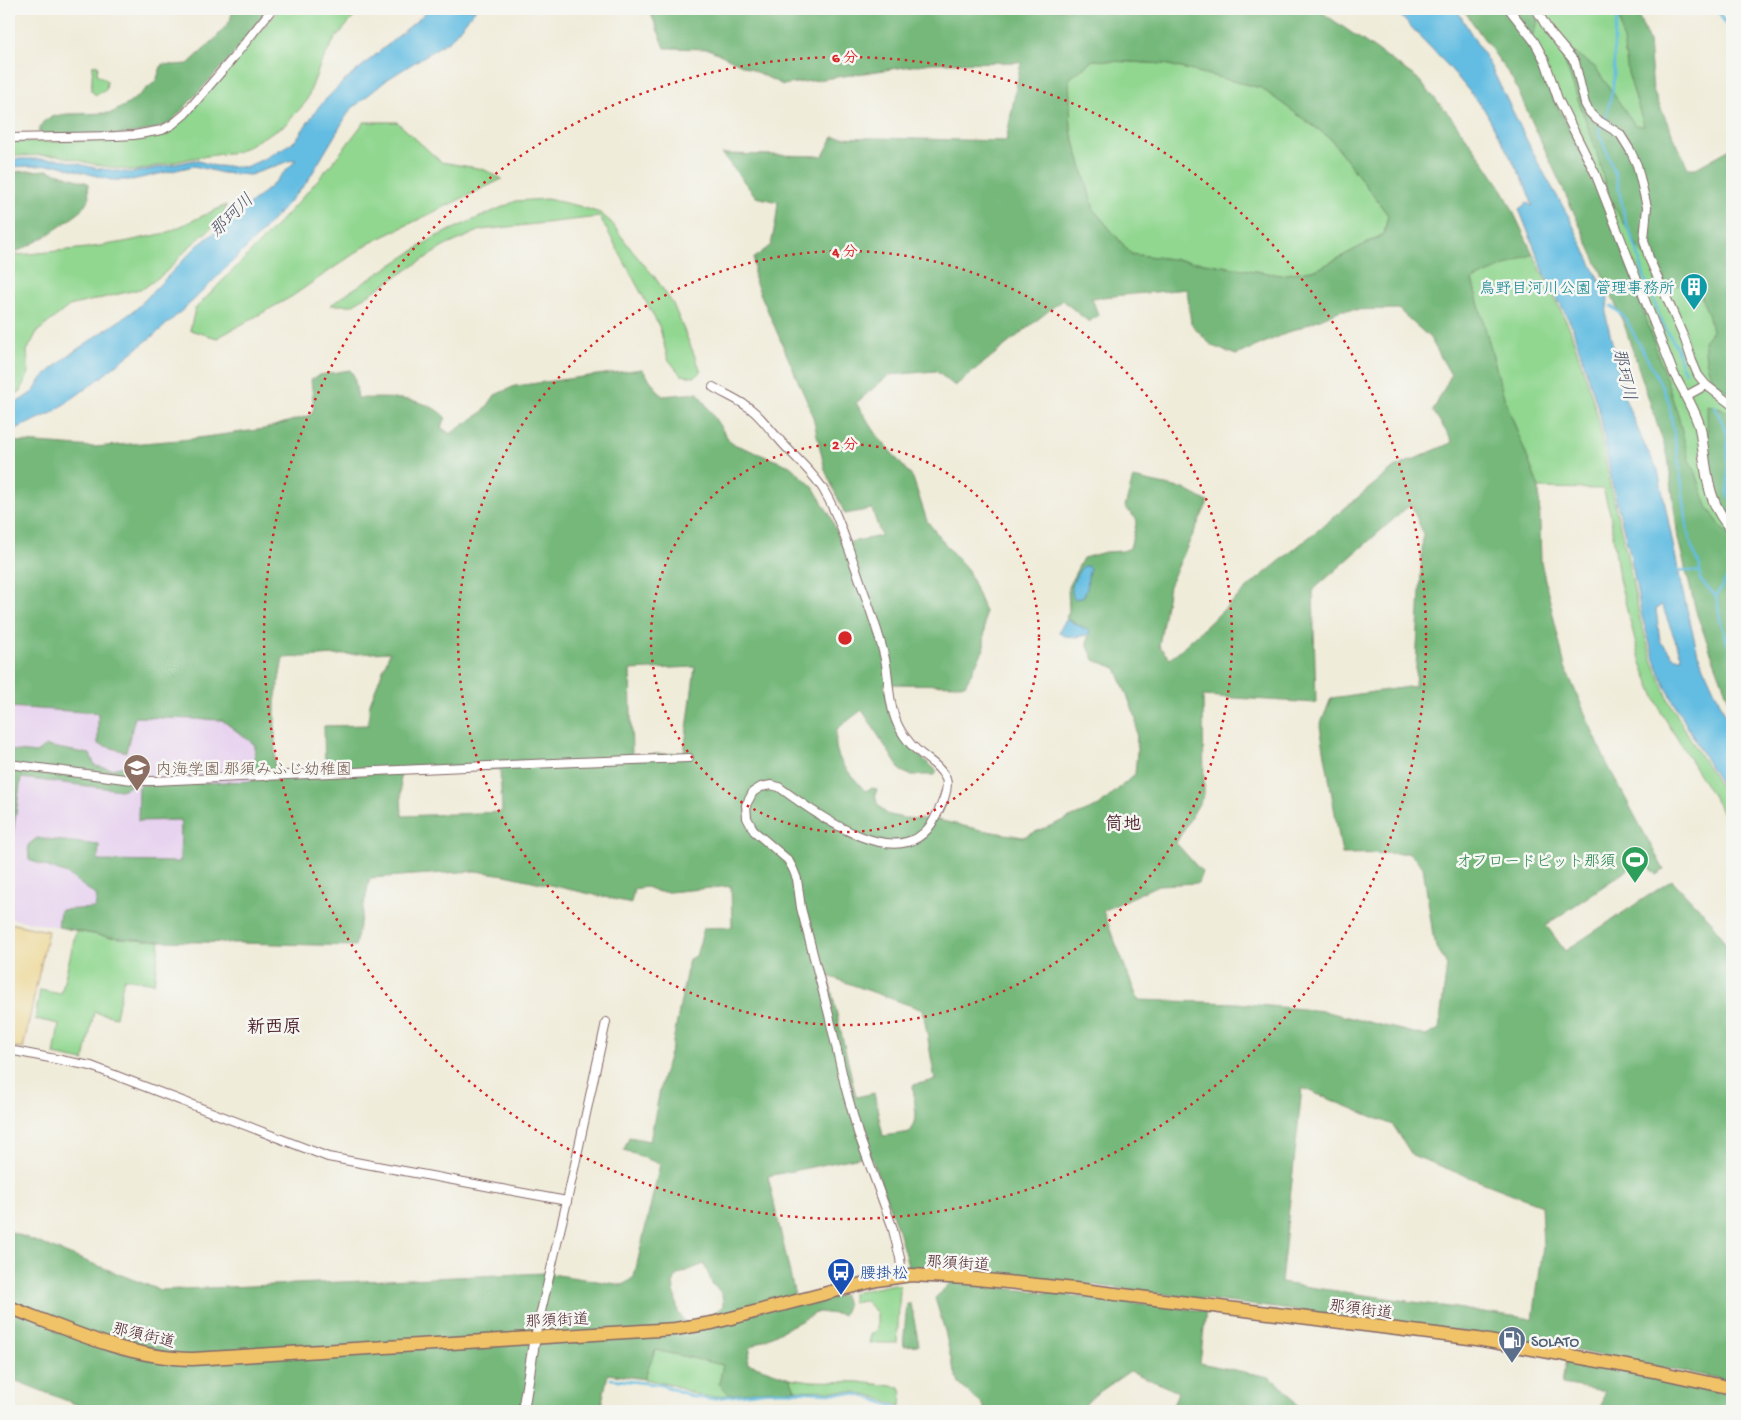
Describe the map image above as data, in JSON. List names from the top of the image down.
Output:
{
  "streets": {
    "main road": ["那須街道"]
  },
  "districts": ["筒地", "新西原"],
  "water": ["那珂川"],
  "places": {
    "building": ["鳥野目河川公園 管理事務所"],
    "school or university": ["内海学園 那須みふじ幼稚園"],
    "sports": ["オフロードピット那須"],
    "bus stop": ["腰掛松"],
    "fuel station": ["SOLATO"]
  },
  "rings": ["6 分", "4 分", "2 分"]
}
